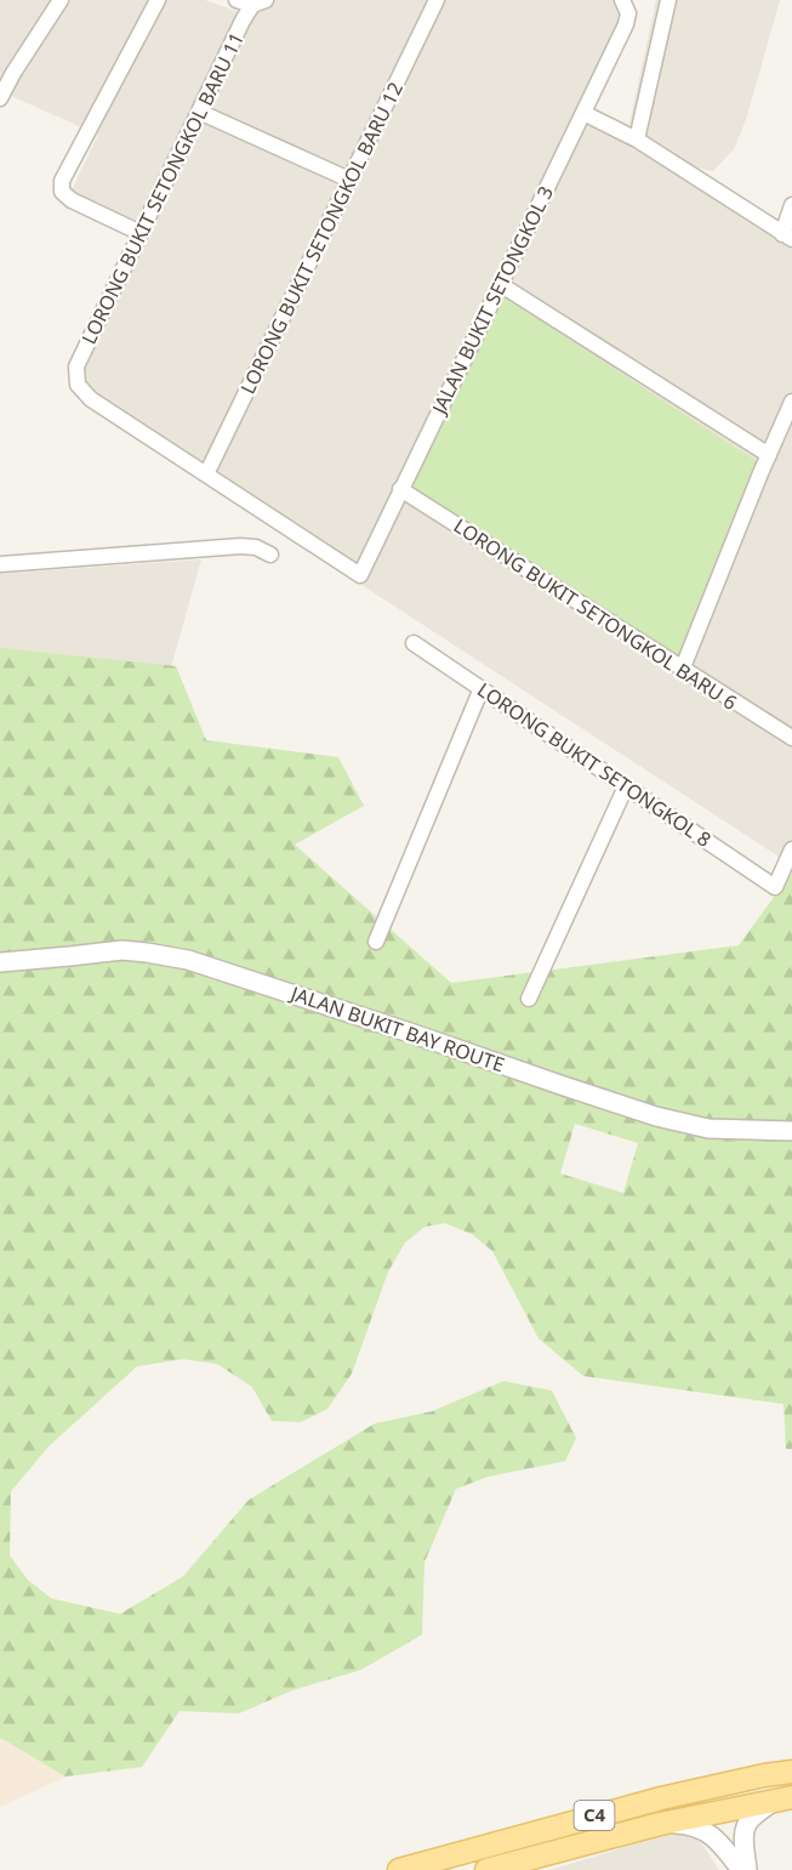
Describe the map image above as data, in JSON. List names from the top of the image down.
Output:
{
  "streets": {
    "main road": ["C4"],
    "street": [
      "LORONG BUKIT SETONGKOL BARU 11",
      "LORONG BUKIT SETONGKOL BARU 12",
      "JALAN BUKIT SETONGKOL 3",
      "LORONG BUKIT SETONGKOL BARU 6",
      "LORONG BUKIT SETONGKOL 8",
      "JALAN BUKIT BAY ROUTE"
    ]
  },
  "crossings": [
    ["LORONG BUKIT SETONGKOL BARU 11", "LORONG BUKIT SETONGKOL BARU 12"],
    ["LORONG BUKIT SETONGKOL BARU 11", "JALAN BUKIT SETONGKOL 3"],
    ["LORONG BUKIT SETONGKOL BARU 12", "JALAN BUKIT SETONGKOL 3"],
    ["JALAN BUKIT SETONGKOL 3", "LORONG BUKIT SETONGKOL BARU 6"]
  ]
}
